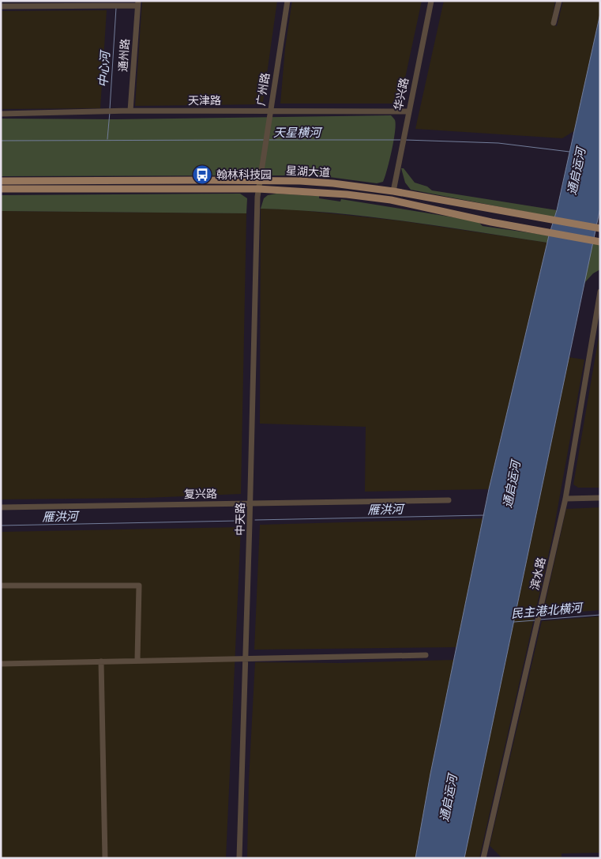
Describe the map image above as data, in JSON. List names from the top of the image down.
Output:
{
  "streets": {
    "main road": ["星湖大道"],
    "street": [
      "通州路",
      "广州路",
      "华兴路",
      "天津路",
      "复兴路",
      "中天路",
      "滨水路"
    ]
  },
  "crossings": [
    ["通州路", "天津路"],
    ["广州路", "天津路"],
    ["广州路", "星湖大道"],
    ["广州路", "中天路"],
    ["华兴路", "天津路"],
    ["华兴路", "星湖大道"],
    ["星湖大道", "中天路"],
    ["复兴路", "中天路"]
  ],
  "water": [
    "中心河",
    "天星横河",
    "通启运河",
    "雁洪河",
    "民主港北横河"
  ],
  "places": {
    "bus stop": ["翰林科技园"]
  }
}
